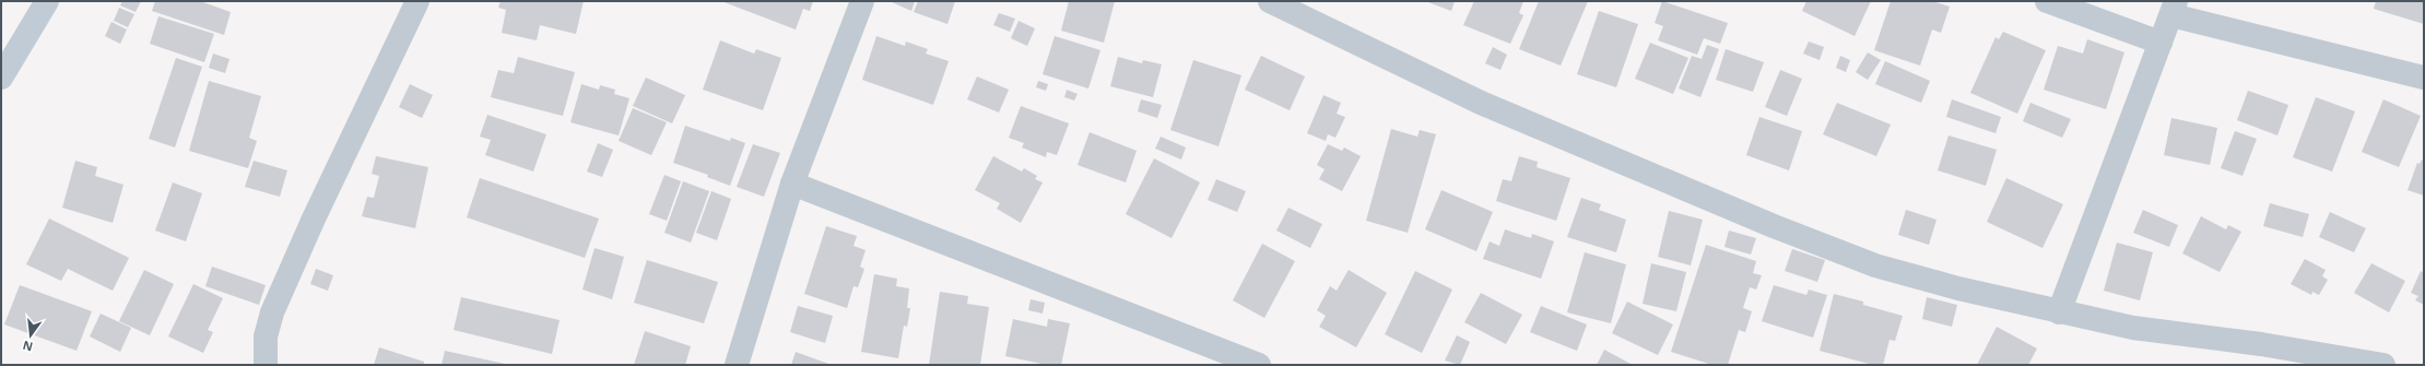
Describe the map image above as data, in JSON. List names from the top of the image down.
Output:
{
  "north": "bottom"
}
